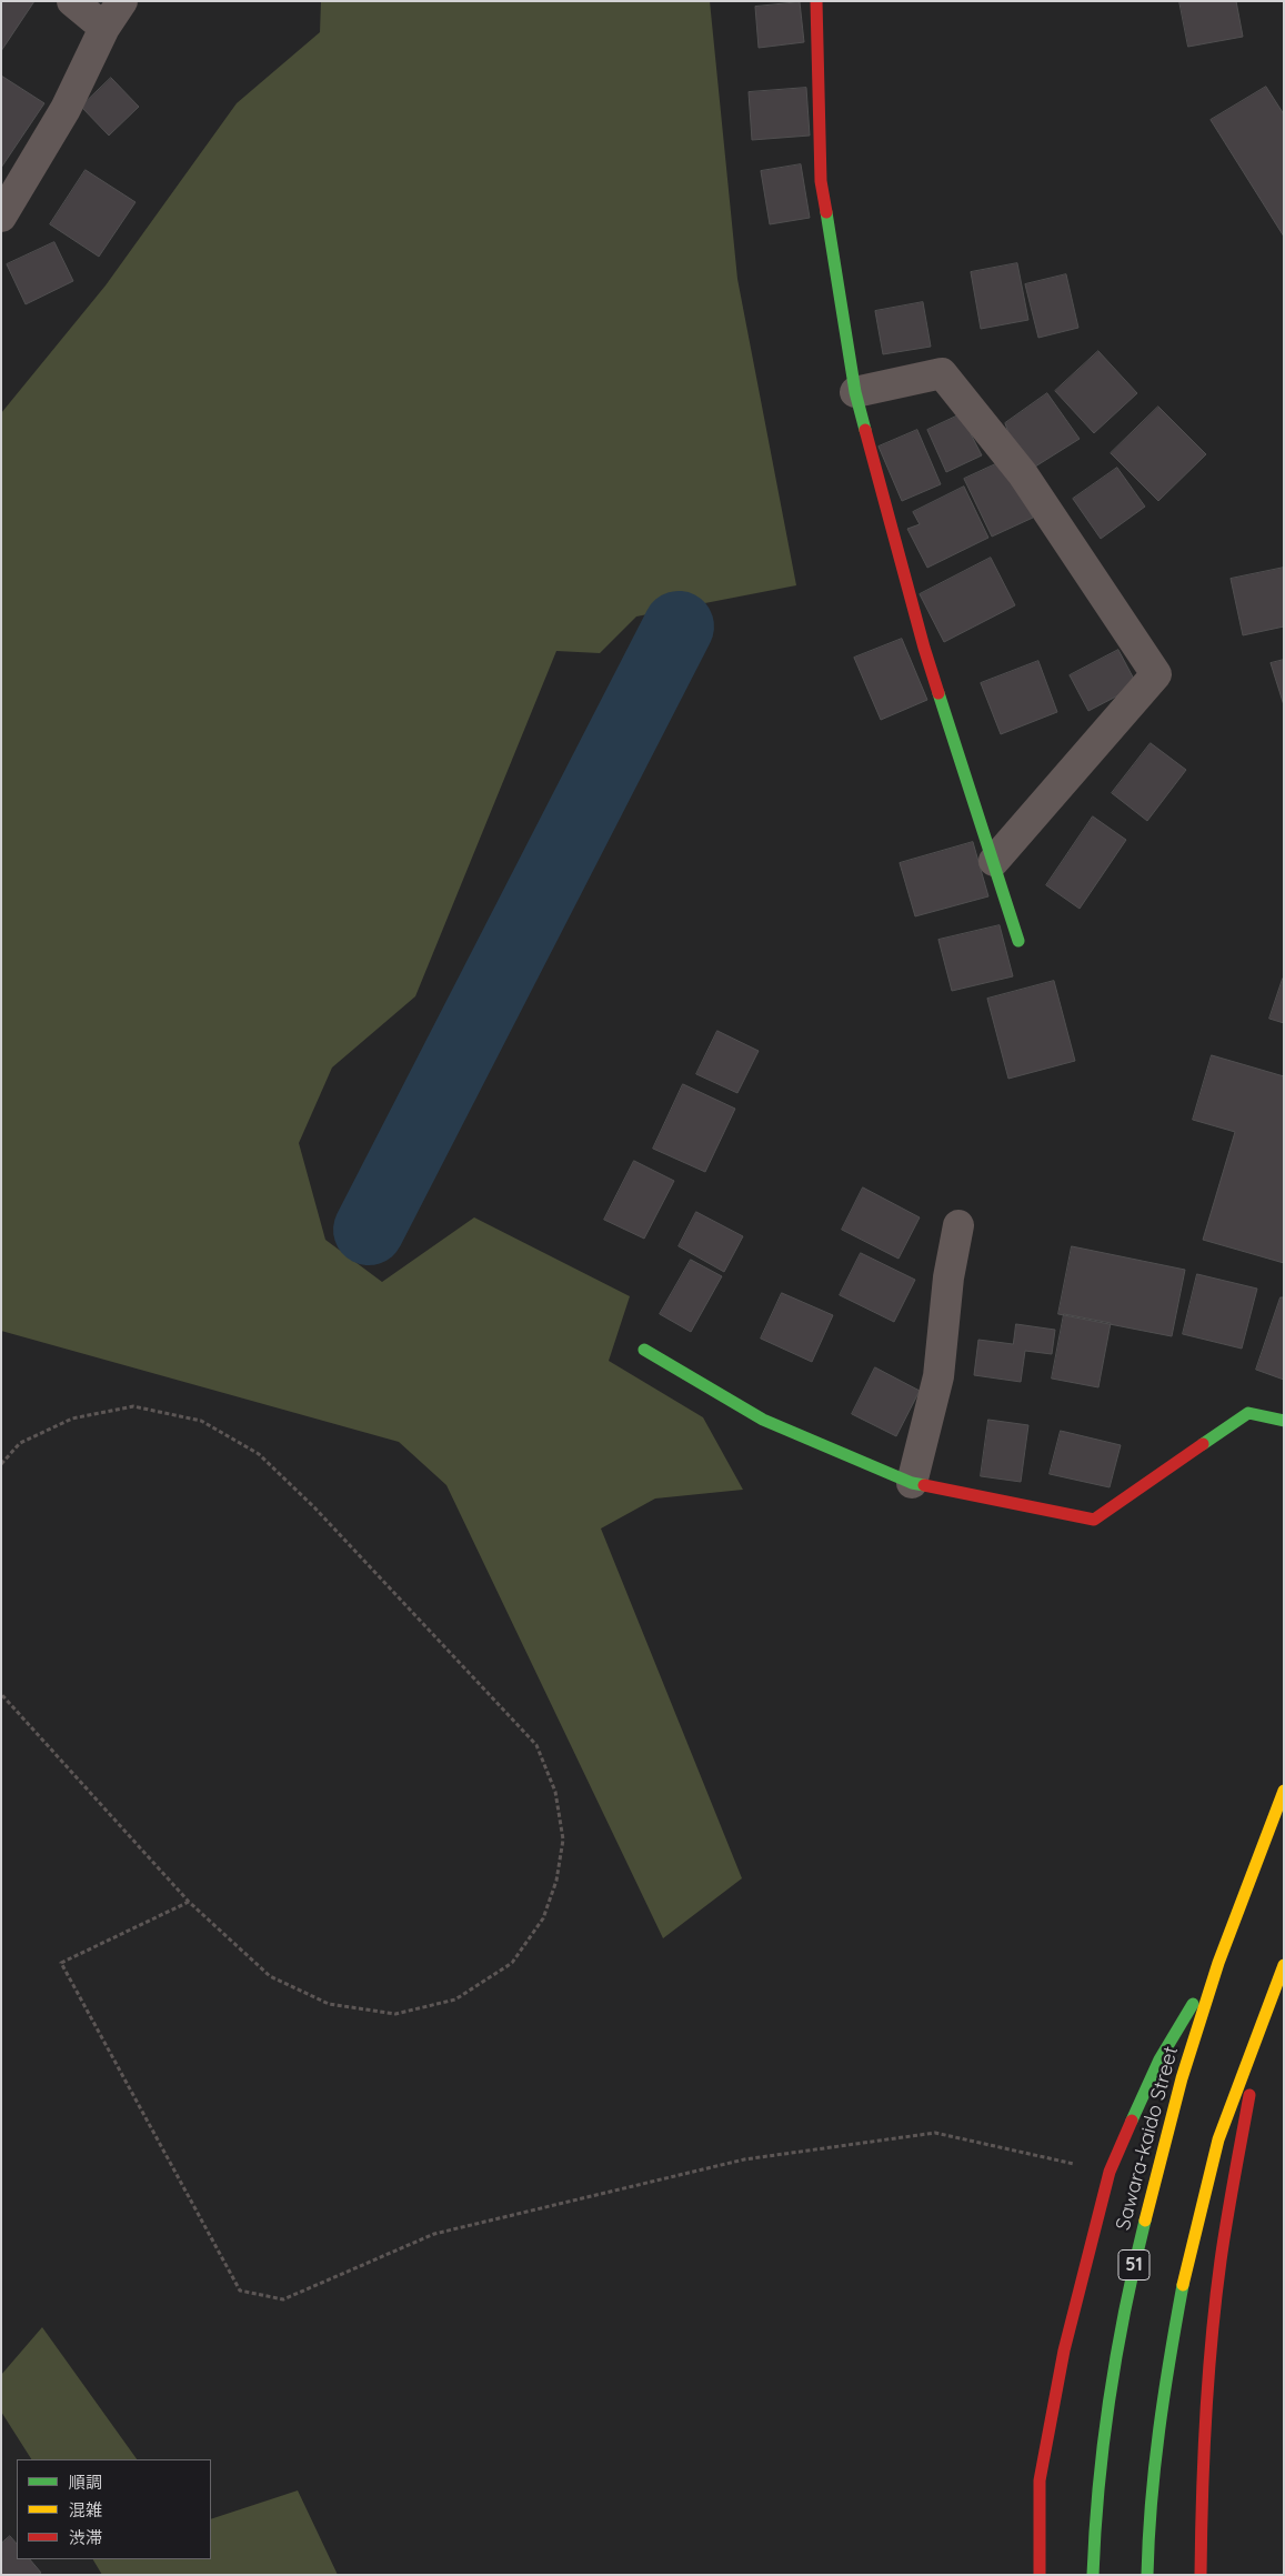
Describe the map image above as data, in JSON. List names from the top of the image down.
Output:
{
  "streets": {
    "main road": ["Sawara-kaido Street", "51"]
  },
  "legend": ["順調", "混雑", "渋滞"]
}
